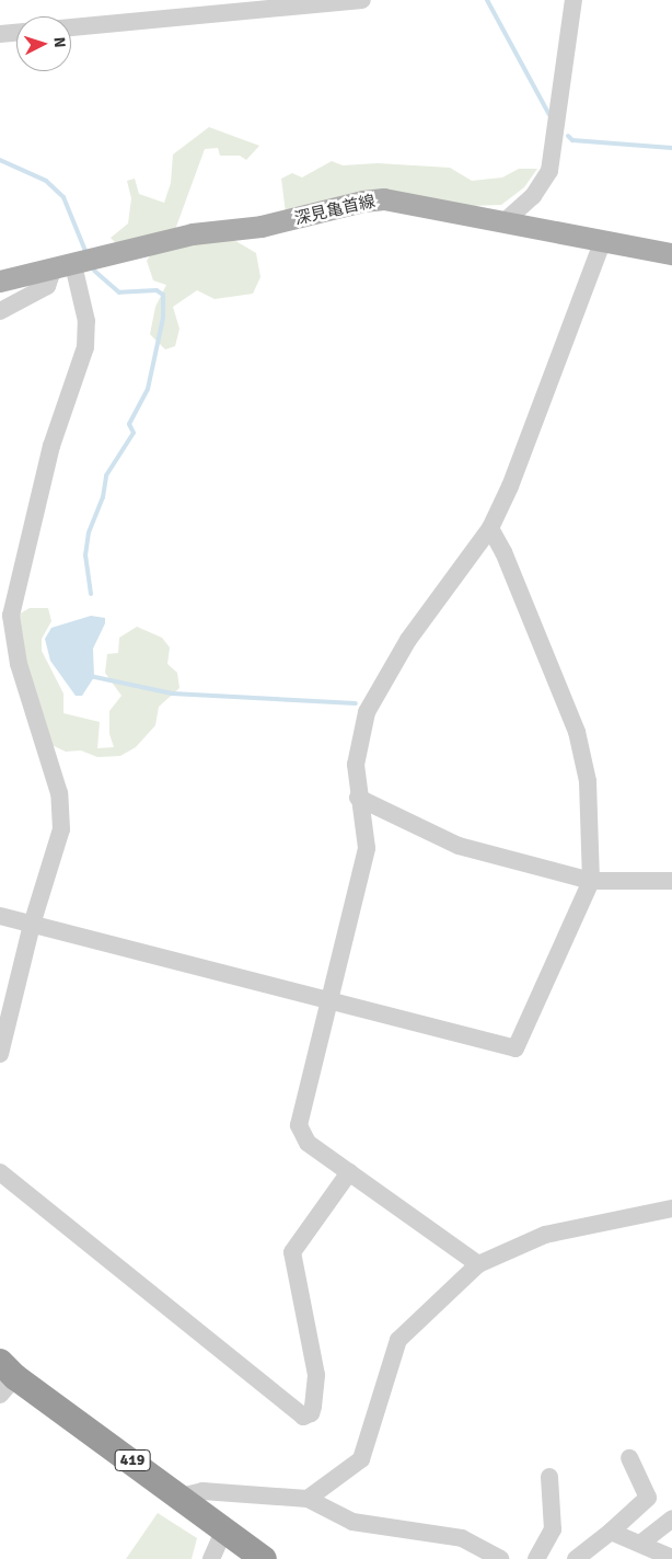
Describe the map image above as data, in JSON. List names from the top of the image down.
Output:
{
  "streets": {
    "highway": ["419"],
    "main road": ["深見亀首線"]
  },
  "north": "right"
}
